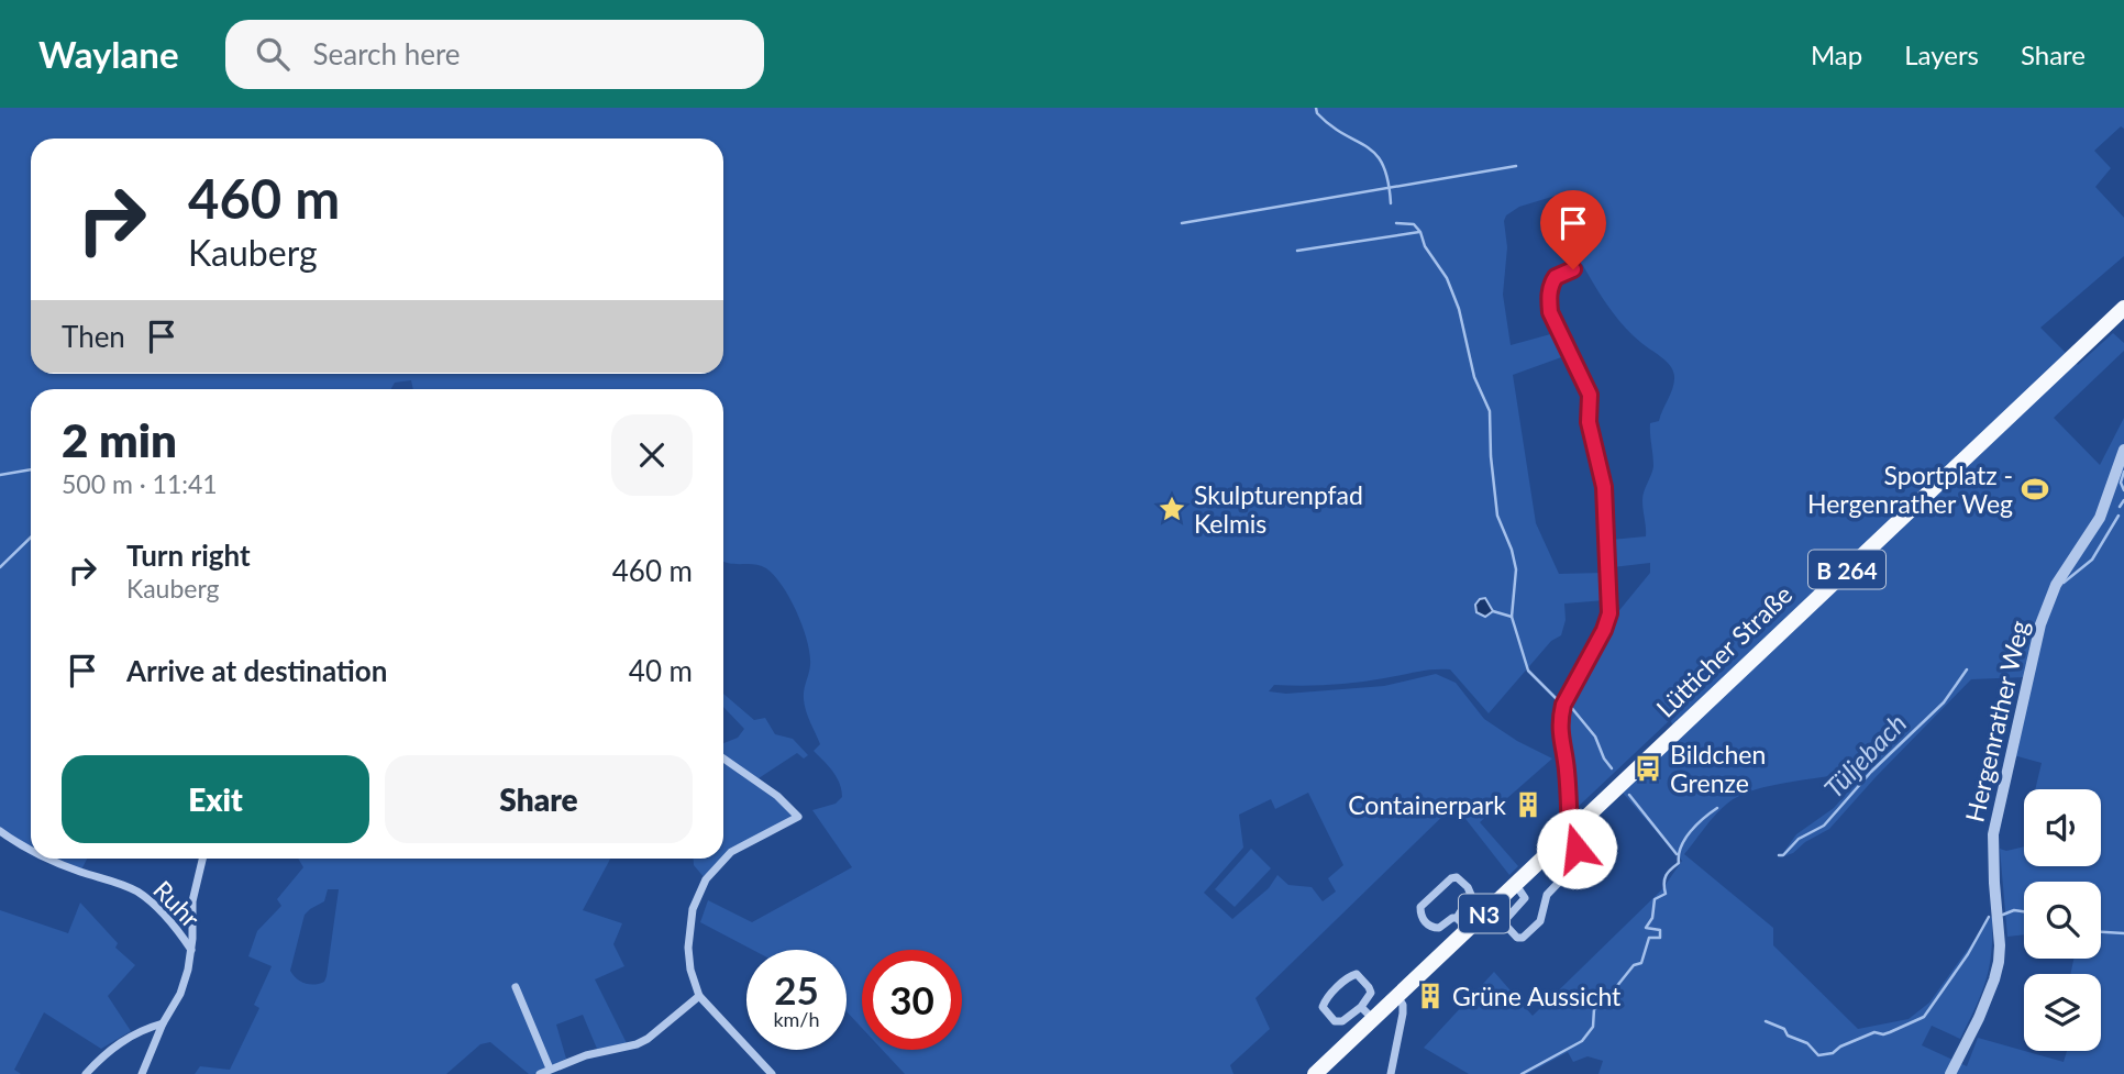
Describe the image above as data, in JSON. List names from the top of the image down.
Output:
{
  "streets": {
    "main road": ["B 264", "Lütticher Straße", "N3"],
    "street": ["Hergenrather Weg", "Ruhr"]
  },
  "water": ["Tüljebach"],
  "places": {
    "sports": ["Sportplatz - Hergenrather Weg"],
    "place": ["Skulpturenpfad Kelmis"],
    "bus stop": ["Bildchen Grenze"],
    "building": ["Containerpark", "Grüne Aussicht"]
  },
  "page": {
    "header": "Waylane",
    "search": "Search here",
    "nav": ["Map", "Layers", "Share"],
    "turn": ["460 m", "Kauberg"],
    "then": "Then",
    "heading": ["2 min", "500 m · 11:41"],
    "list": [
      {
        "name": "Turn right",
        "note": "Kauberg",
        "value": "460 m"
      },
      {
        "name": "Arrive at destination",
        "value": "40 m"
      }
    ],
    "buttons": ["Exit", "Share"],
    "speed": "25 km/h",
    "limit": "30"
  }
}
